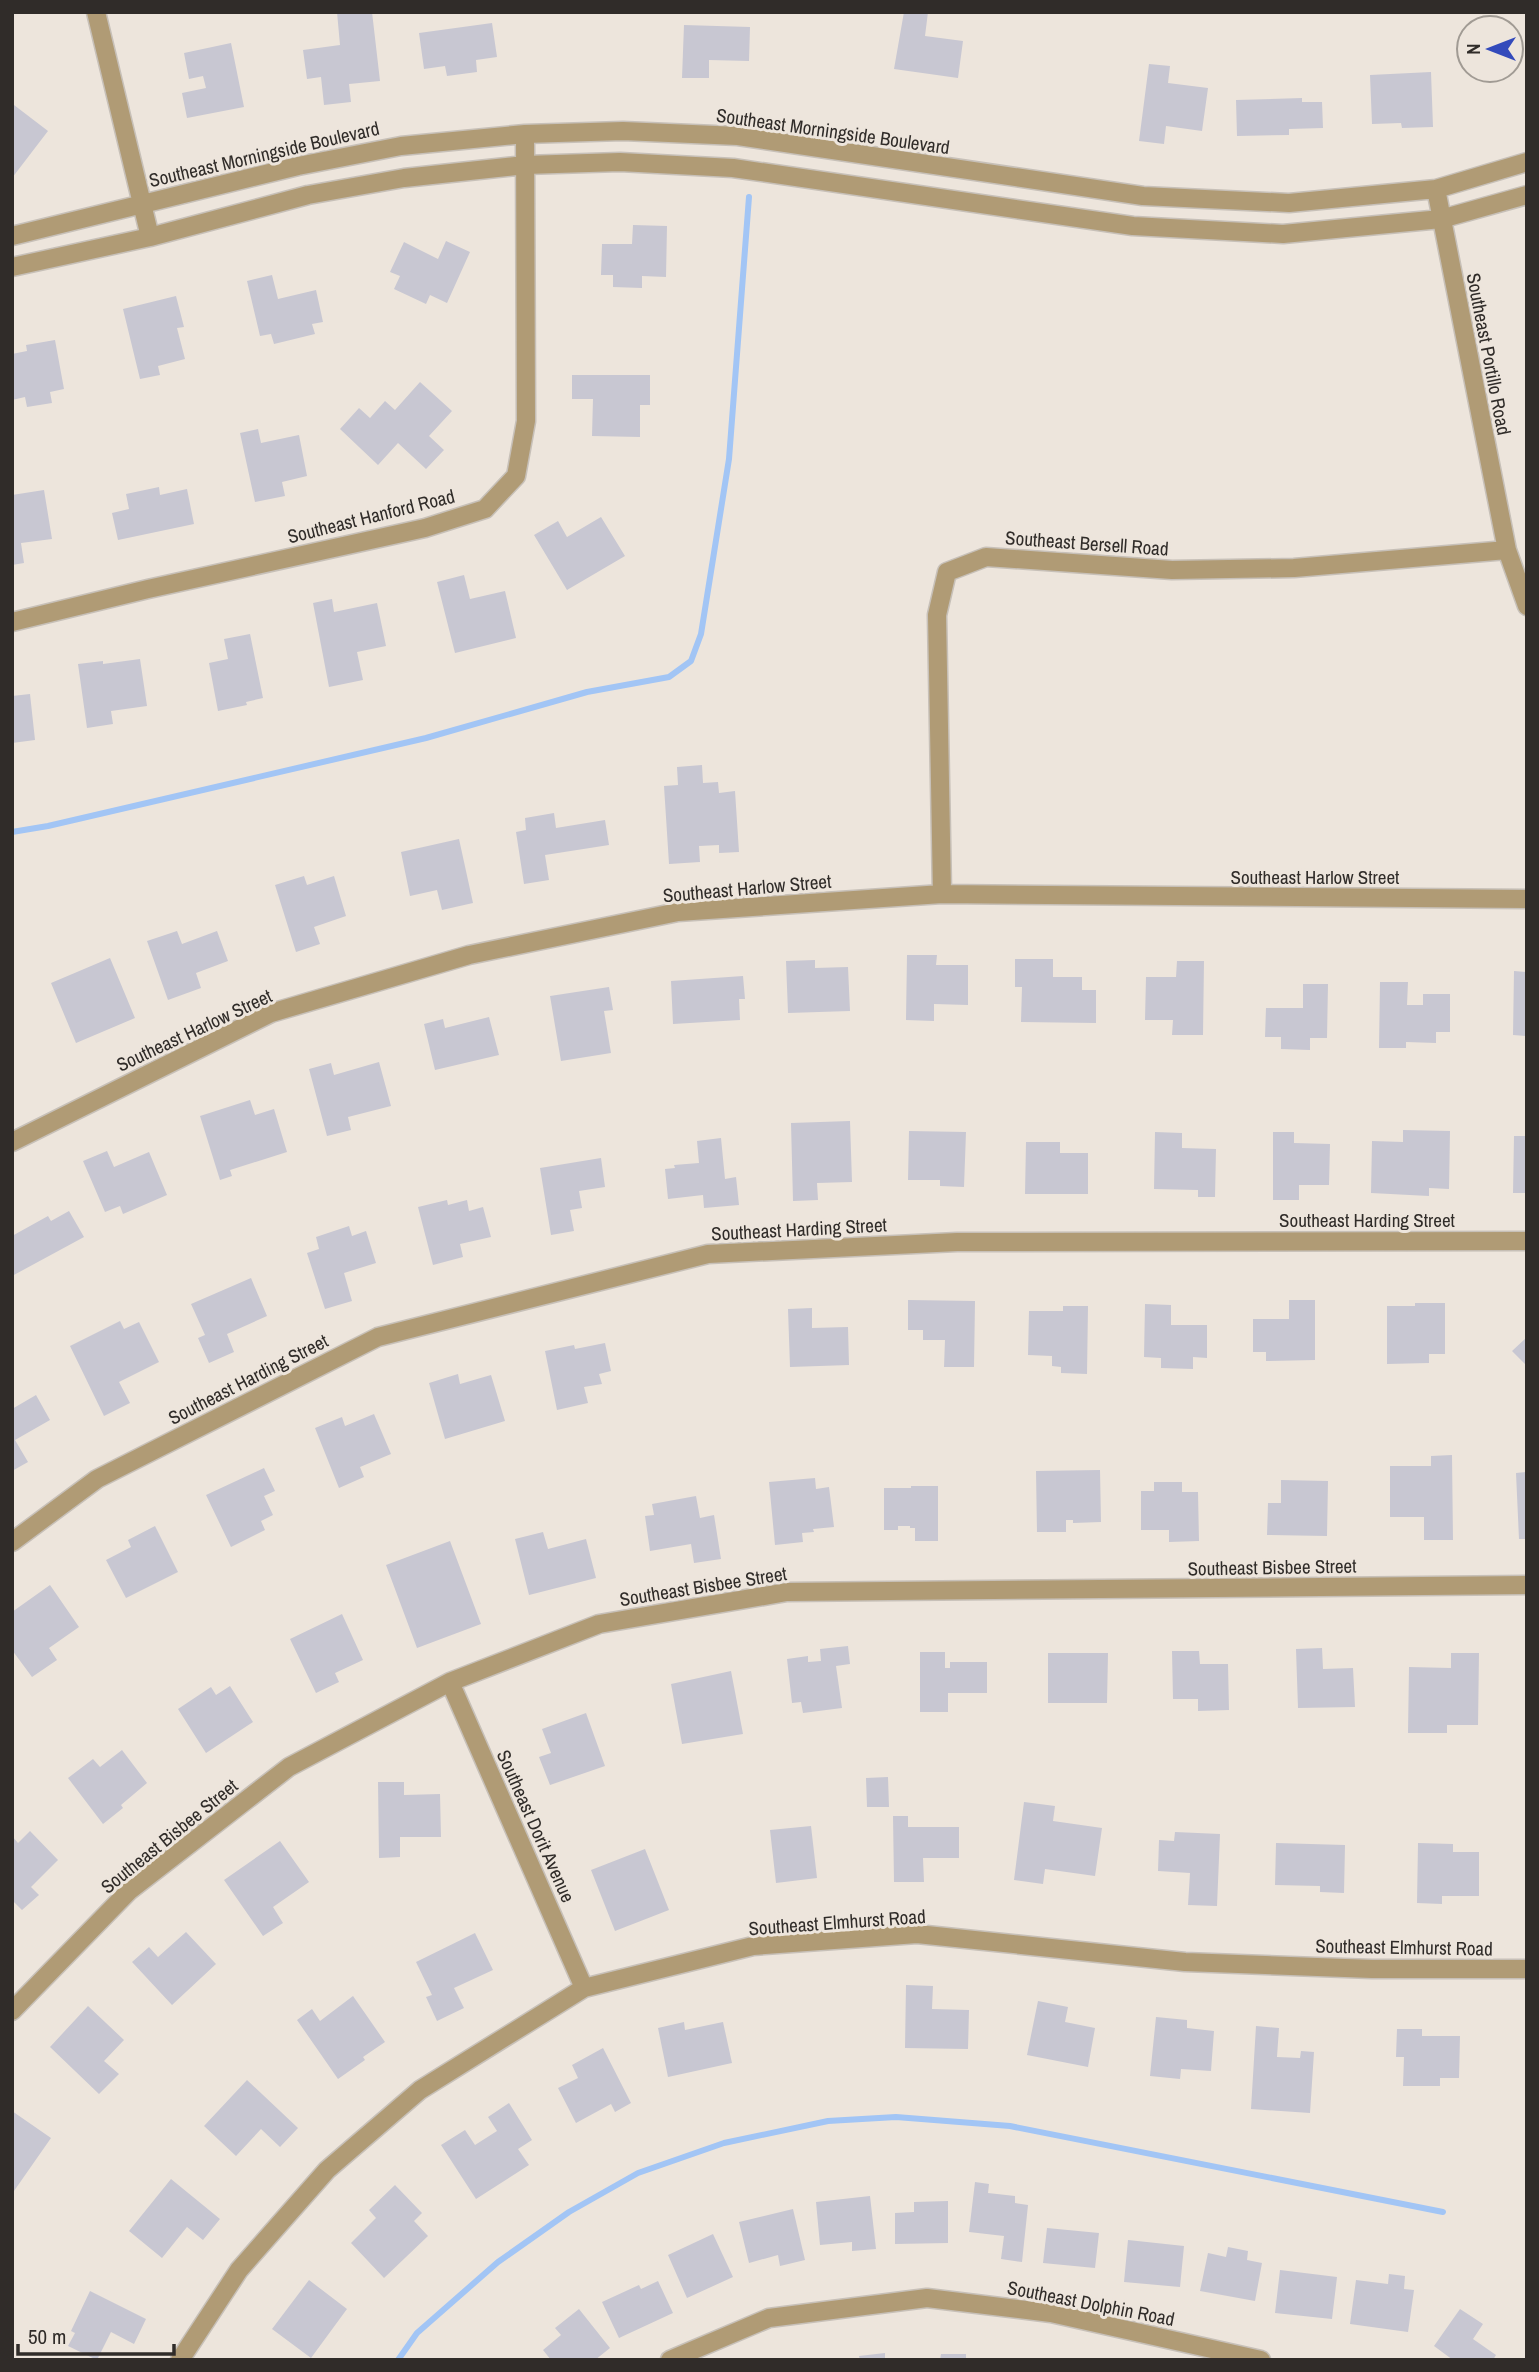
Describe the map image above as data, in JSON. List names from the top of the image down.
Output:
{
  "streets": {
    "street": [
      "Southeast Morningside Boulevard",
      "Southeast Portillo Road",
      "Southeast Hanford Road",
      "Southeast Bersell Road",
      "Southeast Harlow Street",
      "Southeast Harding Street",
      "Southeast Bisbee Street",
      "Southeast Dorit Avenue",
      "Southeast Elmhurst Road",
      "Southeast Dolphin Road"
    ]
  },
  "crossings": [
    ["Southeast Morningside Boulevard", "Southeast Portillo Road"],
    ["Southeast Morningside Boulevard", "Southeast Hanford Road"],
    ["Southeast Portillo Road", "Southeast Bersell Road"],
    ["Southeast Bersell Road", "Southeast Harlow Street"],
    ["Southeast Bisbee Street", "Southeast Dorit Avenue"],
    ["Southeast Dorit Avenue", "Southeast Elmhurst Road"]
  ],
  "scale_bar": "50 m",
  "north": "left"
}
